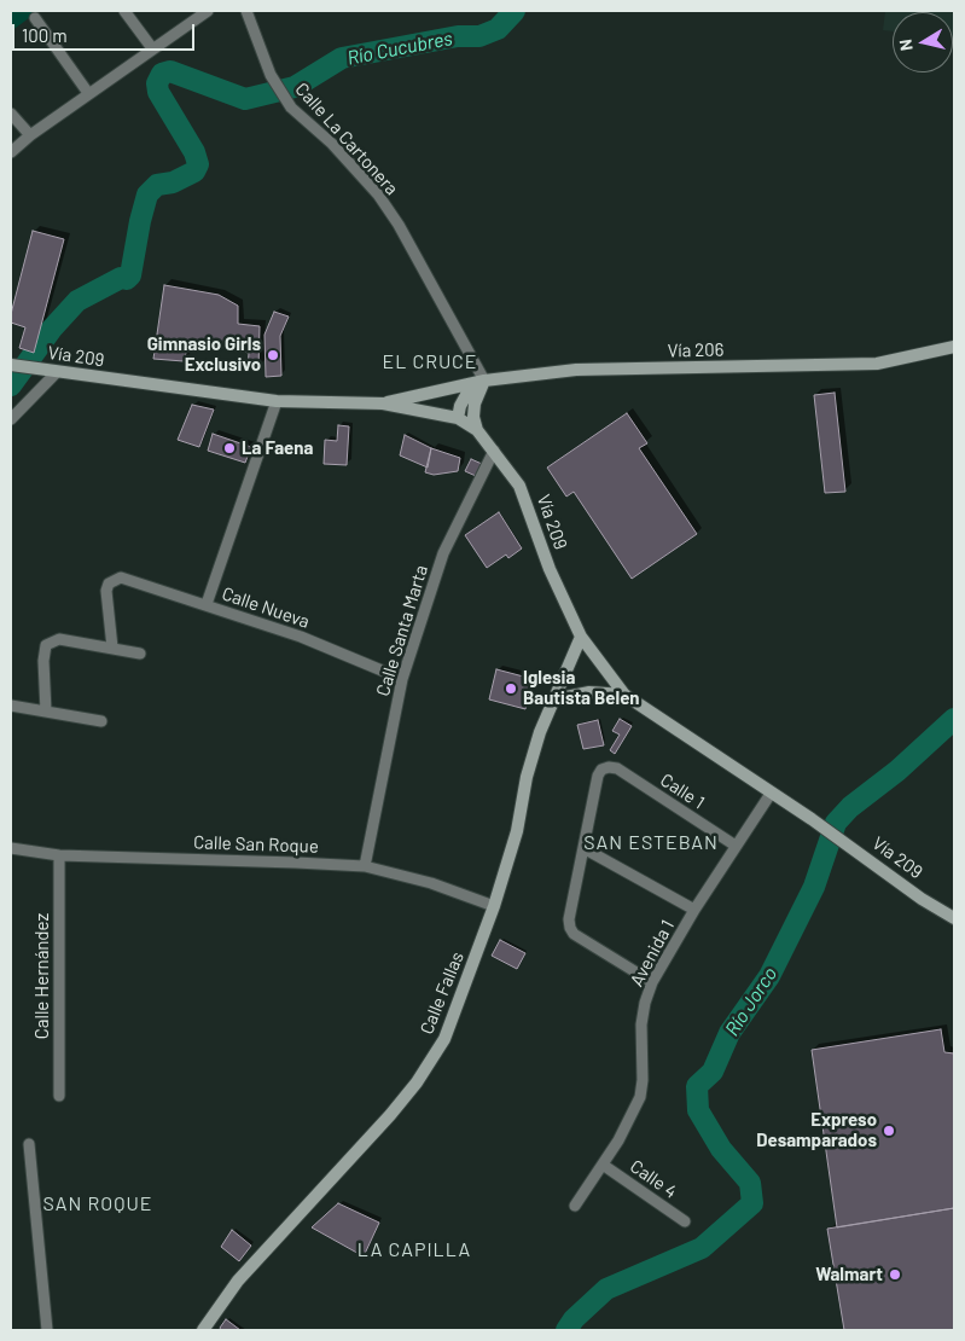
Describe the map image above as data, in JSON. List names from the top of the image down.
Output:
{
  "streets": {
    "main road": ["Vía 206", "Vía 209", "Calle Fallas"],
    "street": [
      "Calle La Cartonera",
      "Calle Nueva",
      "Calle Santa Marta",
      "Calle 1",
      "Calle San Roque",
      "Avenida 1",
      "Calle Hernández",
      "Calle 4"
    ]
  },
  "crossings": [
    ["Calle La Cartonera", "Vía 206"],
    ["Vía 206", "Vía 209"],
    ["Vía 209", "Calle Santa Marta"],
    ["Vía 209", "Avenida 1"],
    ["Vía 209", "Calle Fallas"],
    ["Calle Nueva", "Calle Santa Marta"],
    ["Calle Santa Marta", "Calle San Roque"],
    ["Calle 1", "Avenida 1"],
    ["Calle San Roque", "Calle Hernández"],
    ["Calle San Roque", "Calle Fallas"],
    ["Avenida 1", "Calle 4"]
  ],
  "districts": [
    "EL CRUCE",
    "SAN ESTEBAN",
    "SAN ROQUE",
    "LA CAPILLA"
  ],
  "water": ["Río Cucubres", "Río Jorco"],
  "places": [
    "Gimnasio Girls Exclusivo",
    "La Faena",
    "Iglesia Bautista Belen",
    "Expreso Desamparados",
    "Walmart"
  ],
  "scale_bar": "100 m",
  "north": "left"
}
